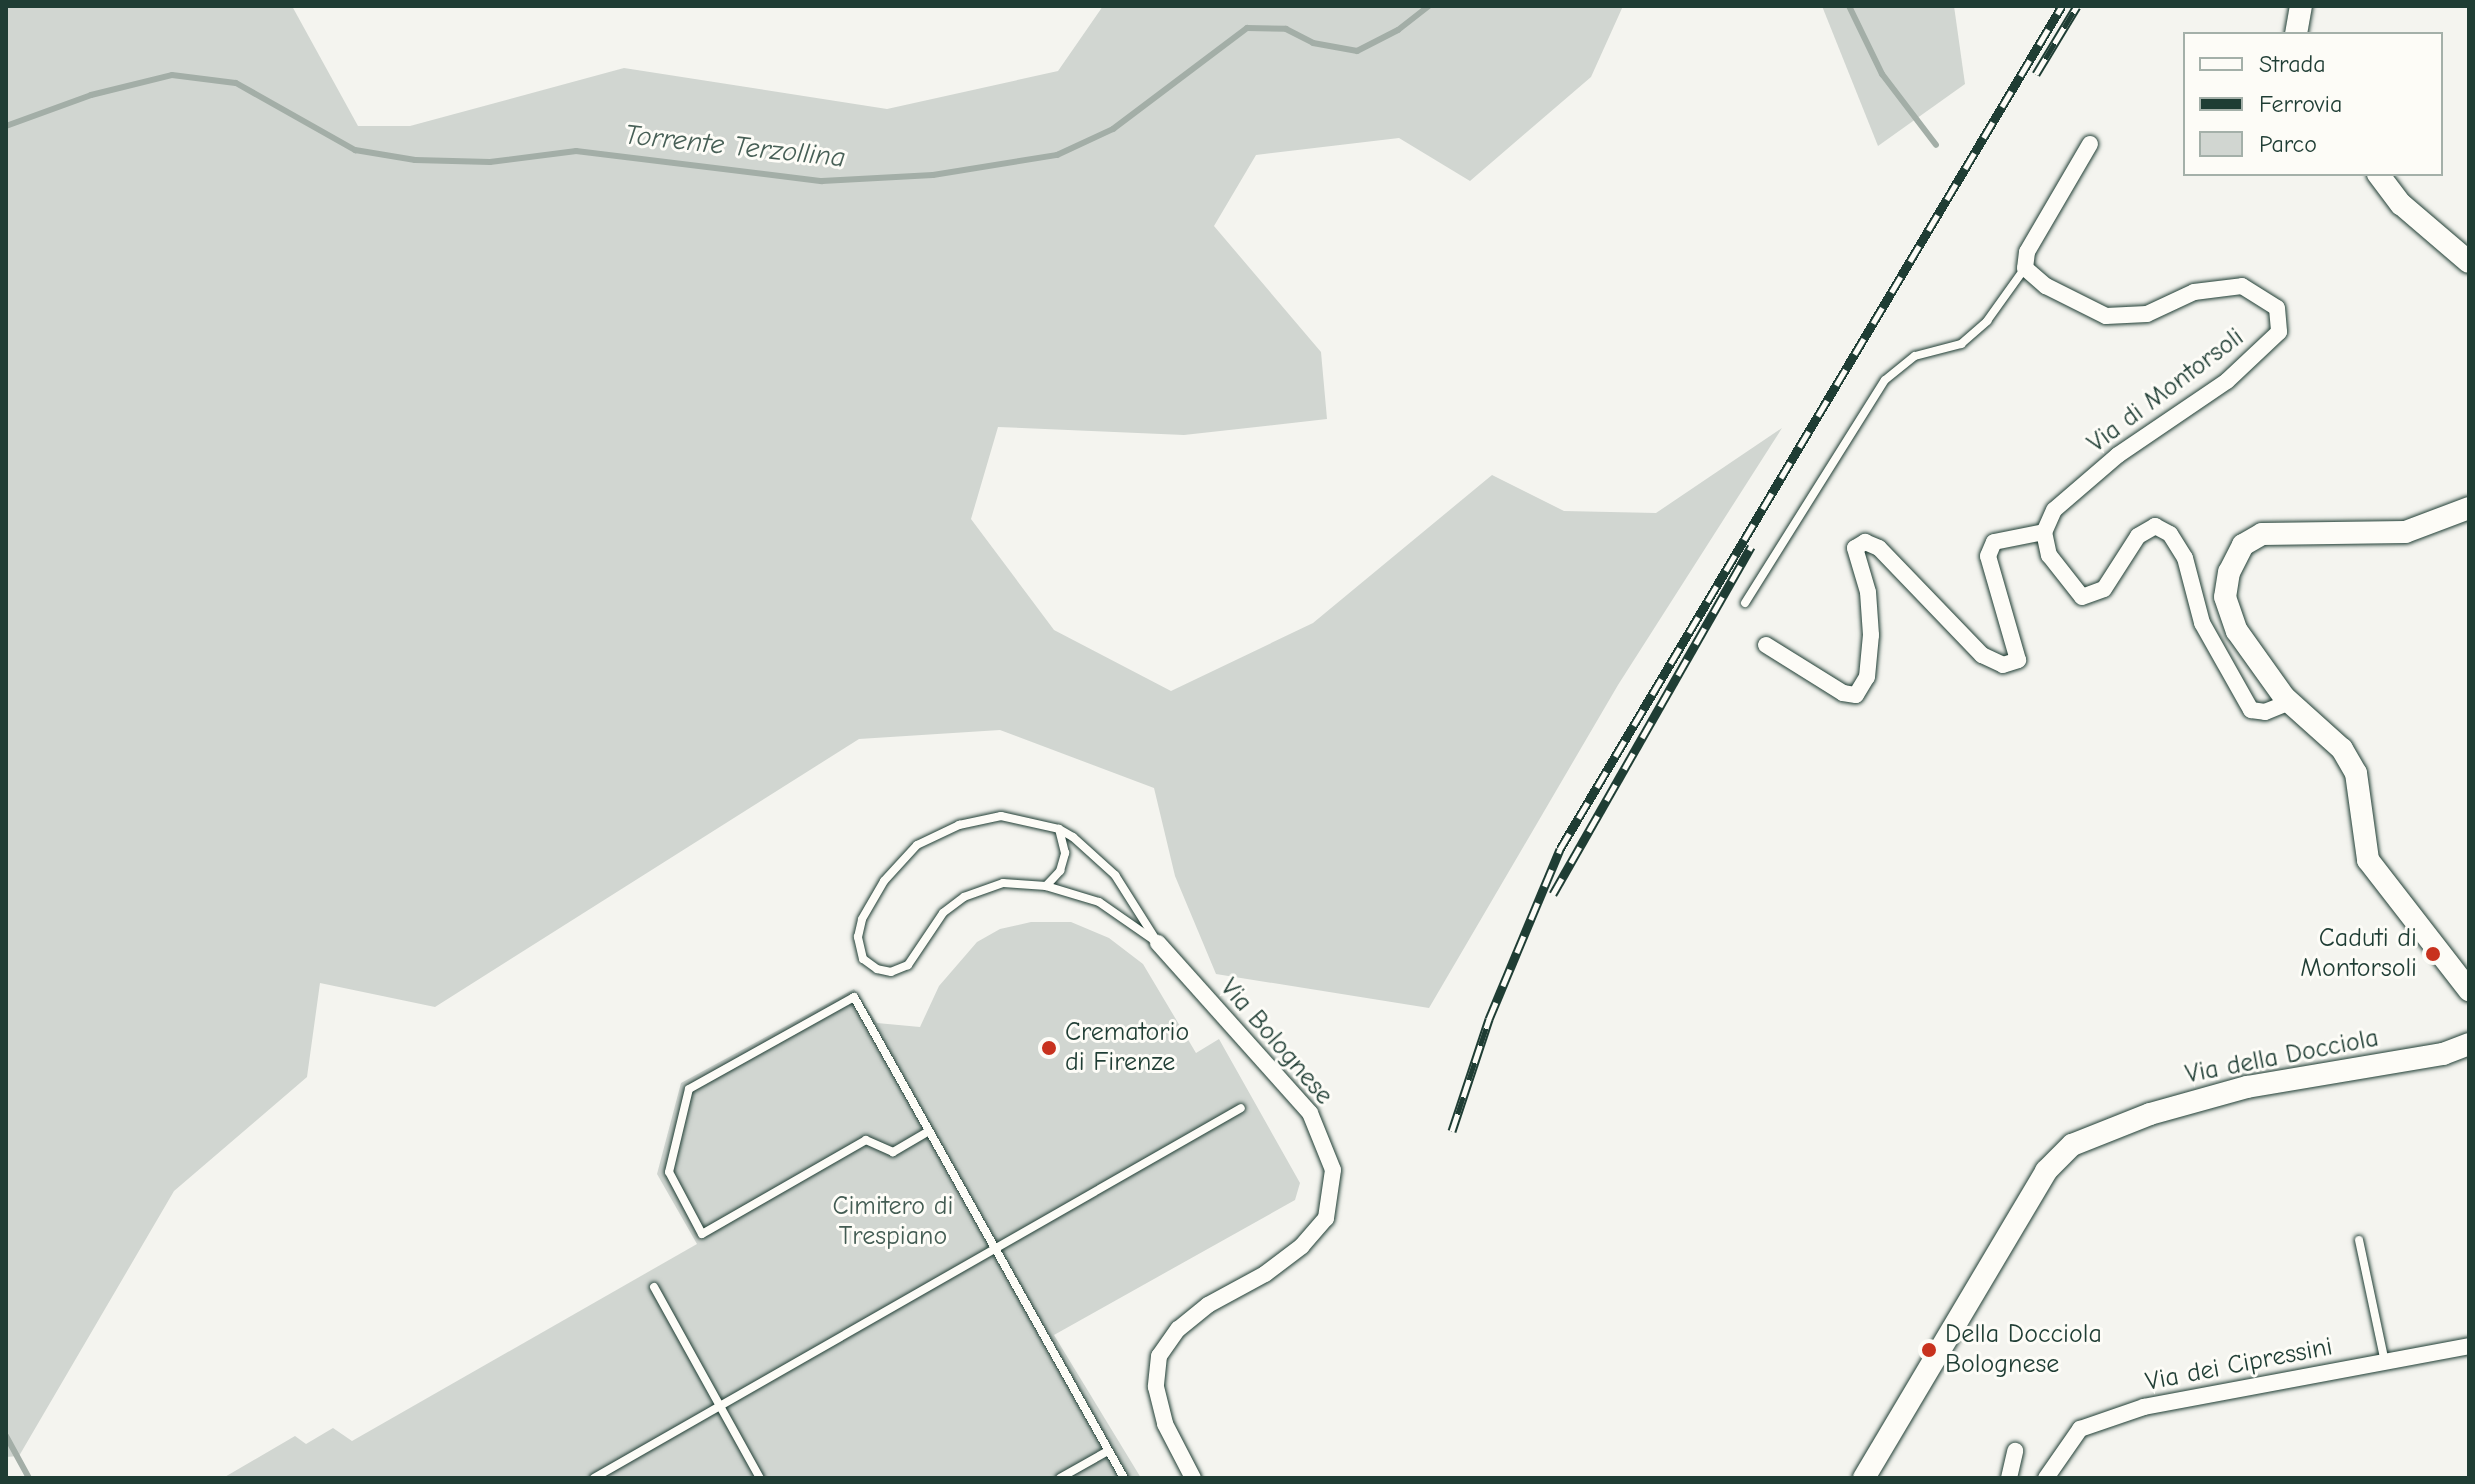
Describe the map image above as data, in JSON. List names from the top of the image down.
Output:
{
  "streets": {
    "street": [
      "Via di Montorsoli",
      "Via Bolognese",
      "Via della Docciola",
      "Via dei Cipressini"
    ]
  },
  "water": ["Torrente Terzollina"],
  "parks": ["Cimitero di Trespiano"],
  "places": ["Caduti di Montorsoli", "Crematorio di Firenze", "Della Docciola Bolognese"],
  "legend": ["Strada", "Ferrovia", "Parco"]
}
